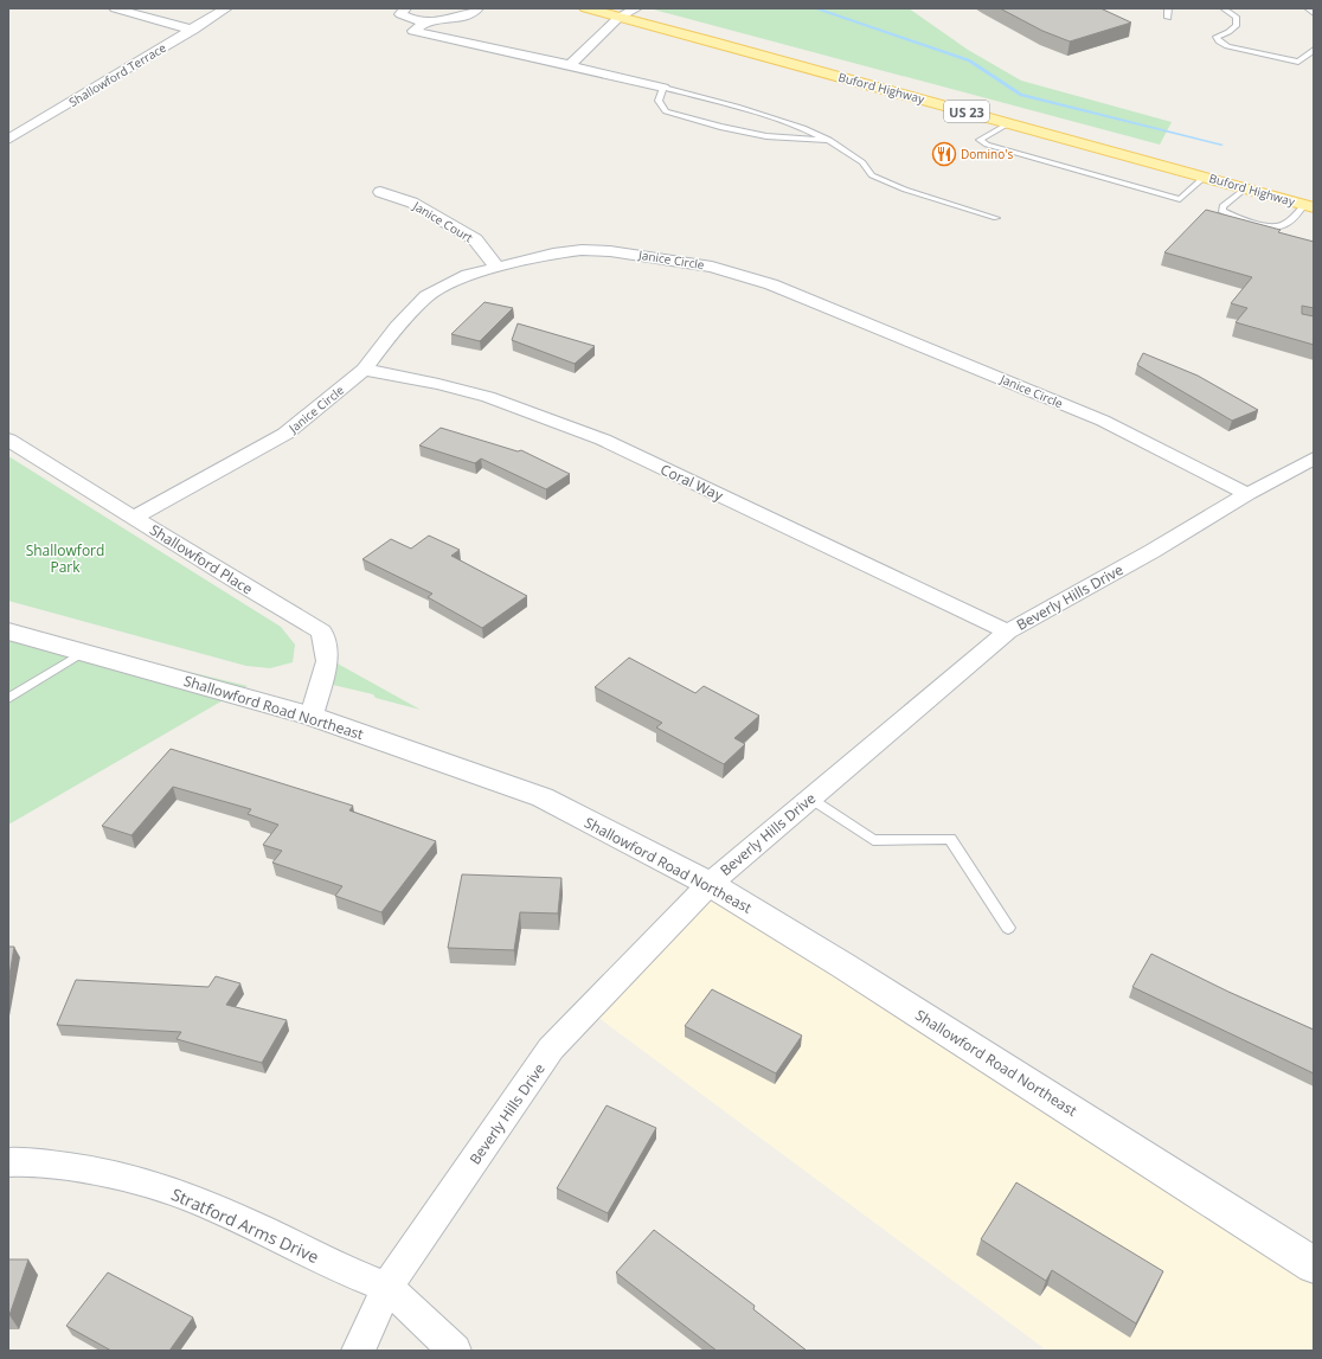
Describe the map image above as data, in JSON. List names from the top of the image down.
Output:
{
  "streets": {
    "main road": ["Buford Highway", "US 23"],
    "street": [
      "Shallowford Terrace",
      "Janice Court",
      "Janice Circle",
      "Coral Way",
      "Shallowford Place",
      "Beverly Hills Drive",
      "Shallowford Road Northeast",
      "Stratford Arms Drive"
    ]
  },
  "crossings": [
    ["Janice Court", "Janice Circle"],
    ["Janice Circle", "Coral Way"],
    ["Janice Circle", "Shallowford Place"],
    ["Janice Circle", "Beverly Hills Drive"],
    ["Coral Way", "Beverly Hills Drive"],
    ["Shallowford Place", "Shallowford Road Northeast"],
    ["Beverly Hills Drive", "Shallowford Road Northeast"],
    ["Beverly Hills Drive", "Stratford Arms Drive"]
  ],
  "parks": ["Shallowford Park"],
  "places": {
    "restaurant": ["Domino's"]
  }
}
